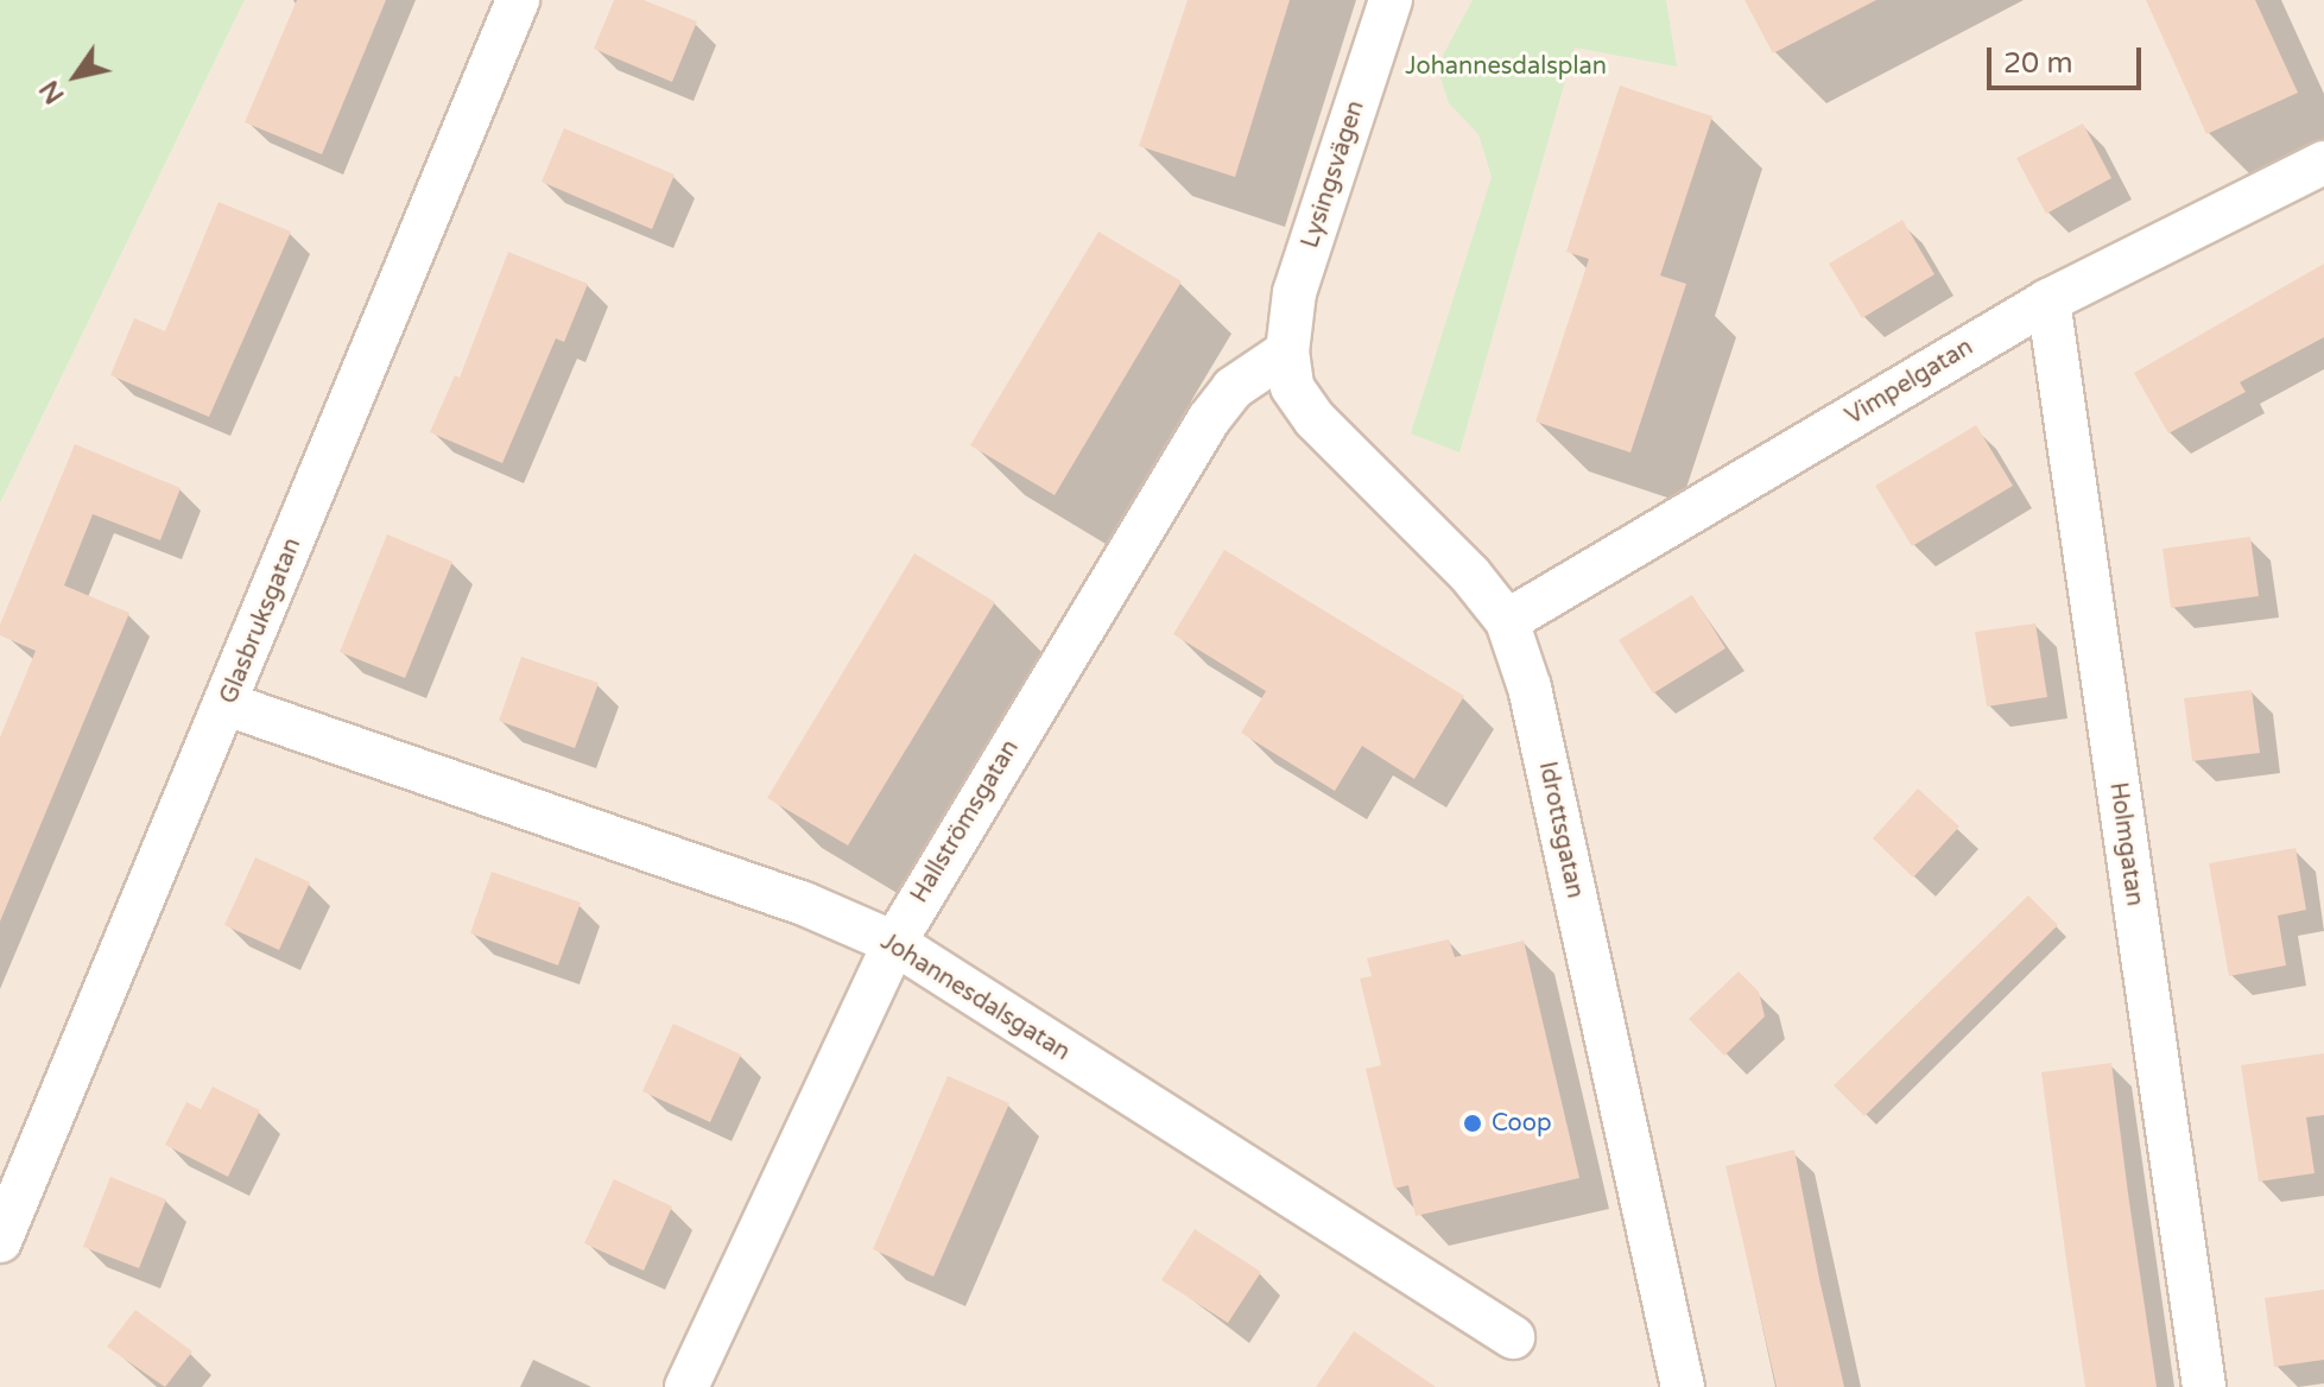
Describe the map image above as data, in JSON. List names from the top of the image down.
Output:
{
  "streets": {
    "street": [
      "Lysingsvägen",
      "Vimpelgatan",
      "Glasbruksgatan",
      "Hallströmsgatan",
      "Idrottsgatan",
      "Holmgatan",
      "Johannesdalsgatan"
    ]
  },
  "crossings": [
    ["Lysingsvägen", "Hallströmsgatan"],
    ["Lysingsvägen", "Idrottsgatan"],
    ["Vimpelgatan", "Idrottsgatan"],
    ["Vimpelgatan", "Holmgatan"],
    ["Glasbruksgatan", "Johannesdalsgatan"],
    ["Hallströmsgatan", "Idrottsgatan"],
    ["Hallströmsgatan", "Johannesdalsgatan"]
  ],
  "parks": ["Johannesdalsplan"],
  "places": ["Coop"],
  "scale_bar": "20 m",
  "north": "bottom left"
}
